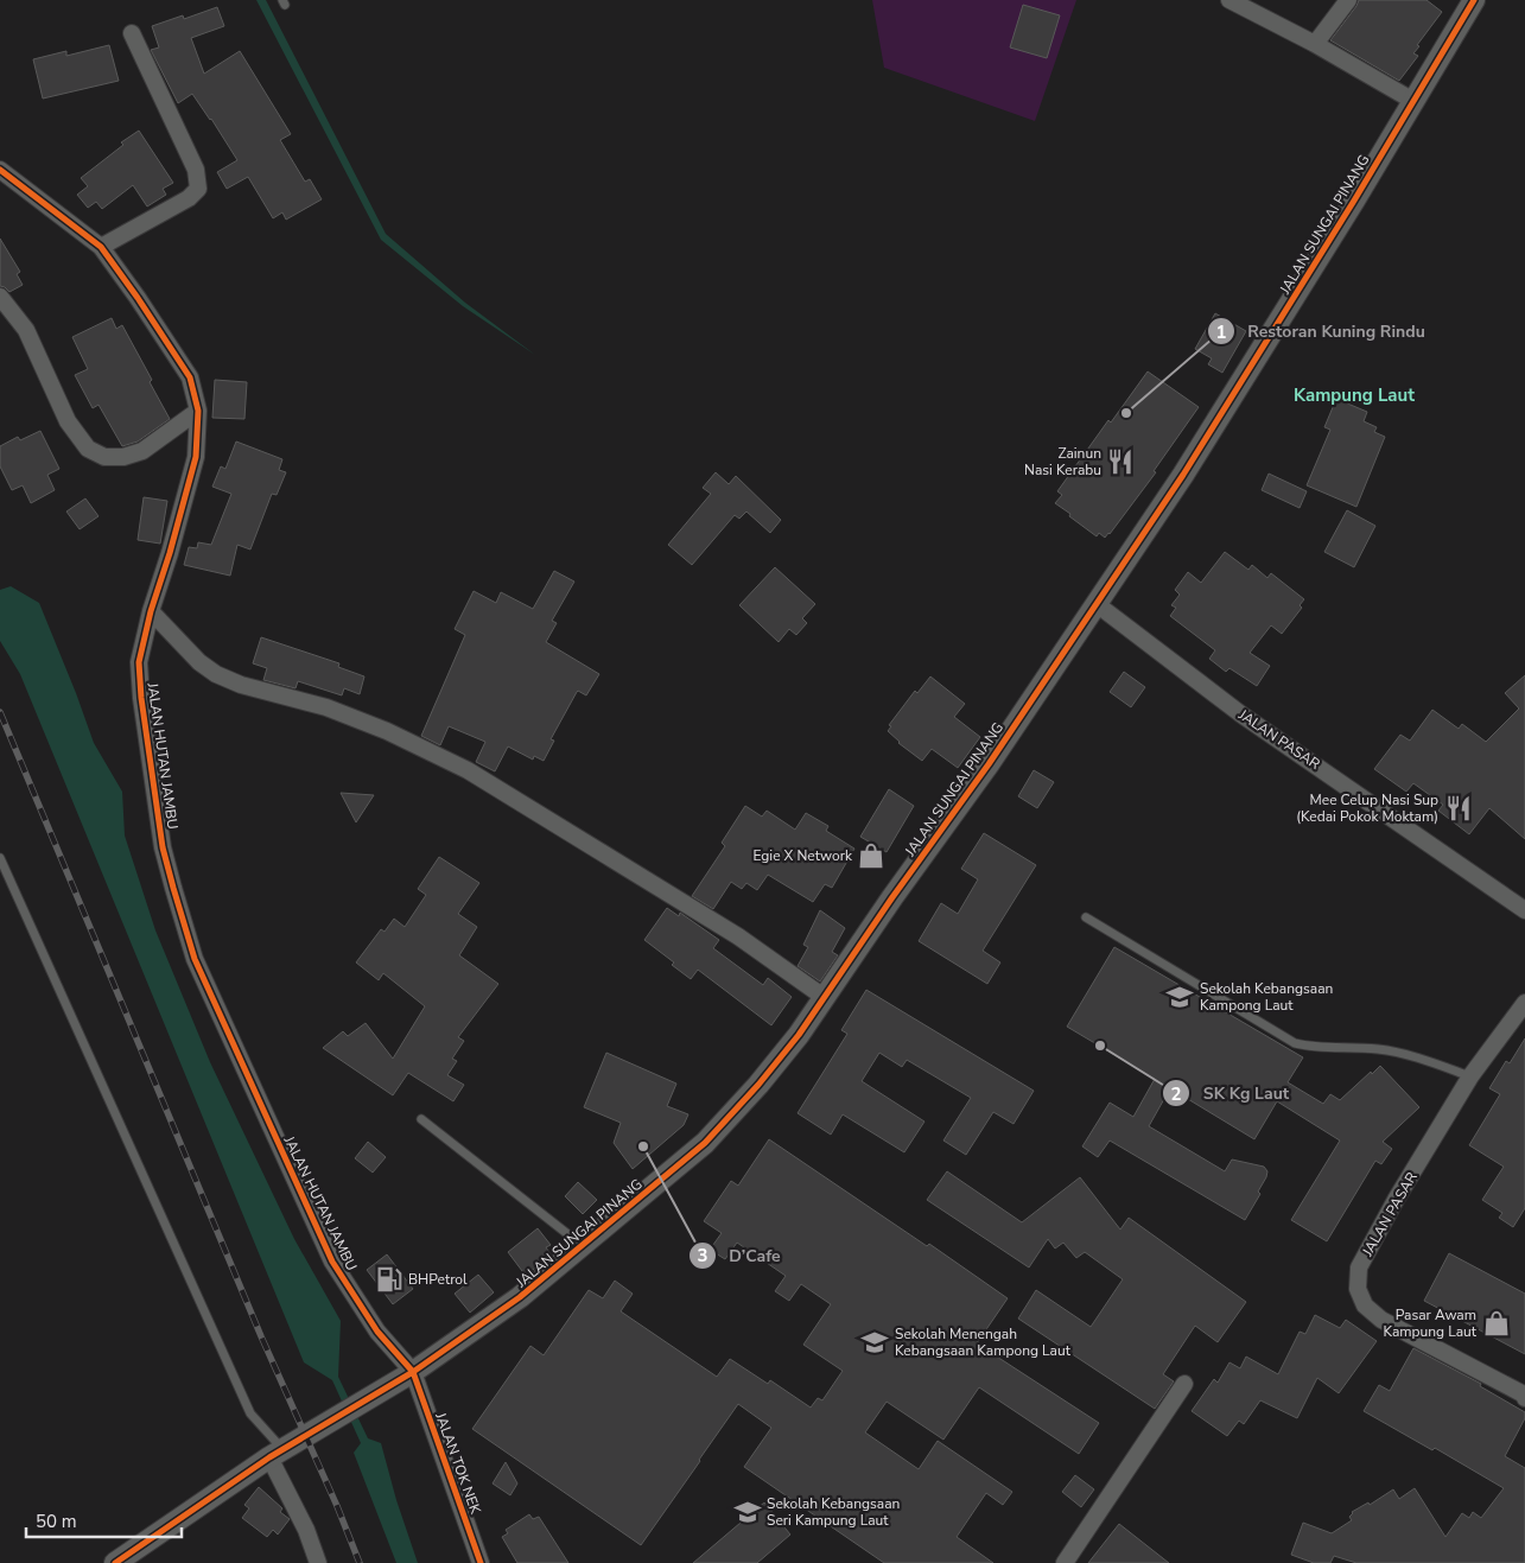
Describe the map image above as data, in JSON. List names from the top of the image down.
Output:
{
  "streets": {
    "street": [
      "JALAN SUNGAI PINANG",
      "JALAN PASAR",
      "JALAN HUTAN JAMBU",
      "JALAN TOK NEK"
    ]
  },
  "crossings": [
    ["JALAN SUNGAI PINANG", "JALAN PASAR"],
    ["JALAN SUNGAI PINANG", "JALAN HUTAN JAMBU"],
    ["JALAN SUNGAI PINANG", "JALAN TOK NEK"],
    ["JALAN HUTAN JAMBU", "JALAN TOK NEK"]
  ],
  "districts": ["Kampung Laut"],
  "places": {
    "other": ["Restoran Kuning Rindu", "SK Kg Laut", "D’Cafe"],
    "restaurant": ["Zainun Nasi Kerabu", "Mee Celup Nasi Sup (Kedai Pokok Moktam)"],
    "shop": ["Egie X Network", "Pasar Awam Kampung Laut"],
    "school or university": ["Sekolah Kebangsaan Kampong Laut", "Sekolah Menengah Kebangsaan Kampong Laut", "Sekolah Kebangsaan Seri Kampung Laut"],
    "fuel station": ["BHPetrol"]
  },
  "scale_bar": "50 m"
}
